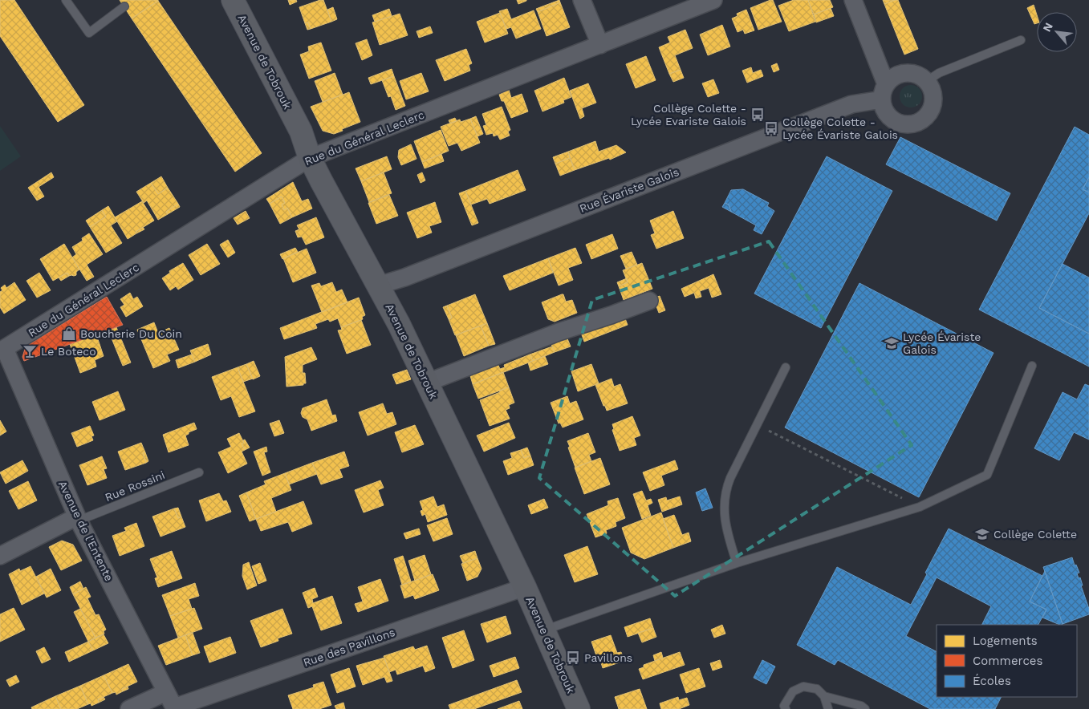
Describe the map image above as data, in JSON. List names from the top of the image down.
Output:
{
  "streets": {
    "street": [
      "Avenue de Tobrouk",
      "Rue du Général Leclerc",
      "Rue Évariste Galois",
      "Avenue de l'Entente",
      "Rue des Pavillons"
    ],
    "lane": ["Rue Rossini"]
  },
  "crossings": [
    ["Avenue de Tobrouk", "Rue du Général Leclerc"],
    ["Avenue de Tobrouk", "Rue Évariste Galois"],
    ["Avenue de Tobrouk", "Rue des Pavillons"],
    ["Rue du Général Leclerc", "Avenue de l'Entente"],
    ["Rue Rossini", "Avenue de l'Entente"],
    ["Avenue de l'Entente", "Rue des Pavillons"]
  ],
  "places": {
    "bus stop": ["Collège Colette - Lycée Evariste Galois", "Collège Colette - Lycée Évariste Galois", "Pavillons"],
    "shop": ["Boucherie Du Coin"],
    "school or university": ["Lycée Évariste Galois", "Collège Colette"],
    "bar": ["Le Boteco"]
  },
  "legend": ["Logements", "Commerces", "Écoles"],
  "north": "top left"
}
